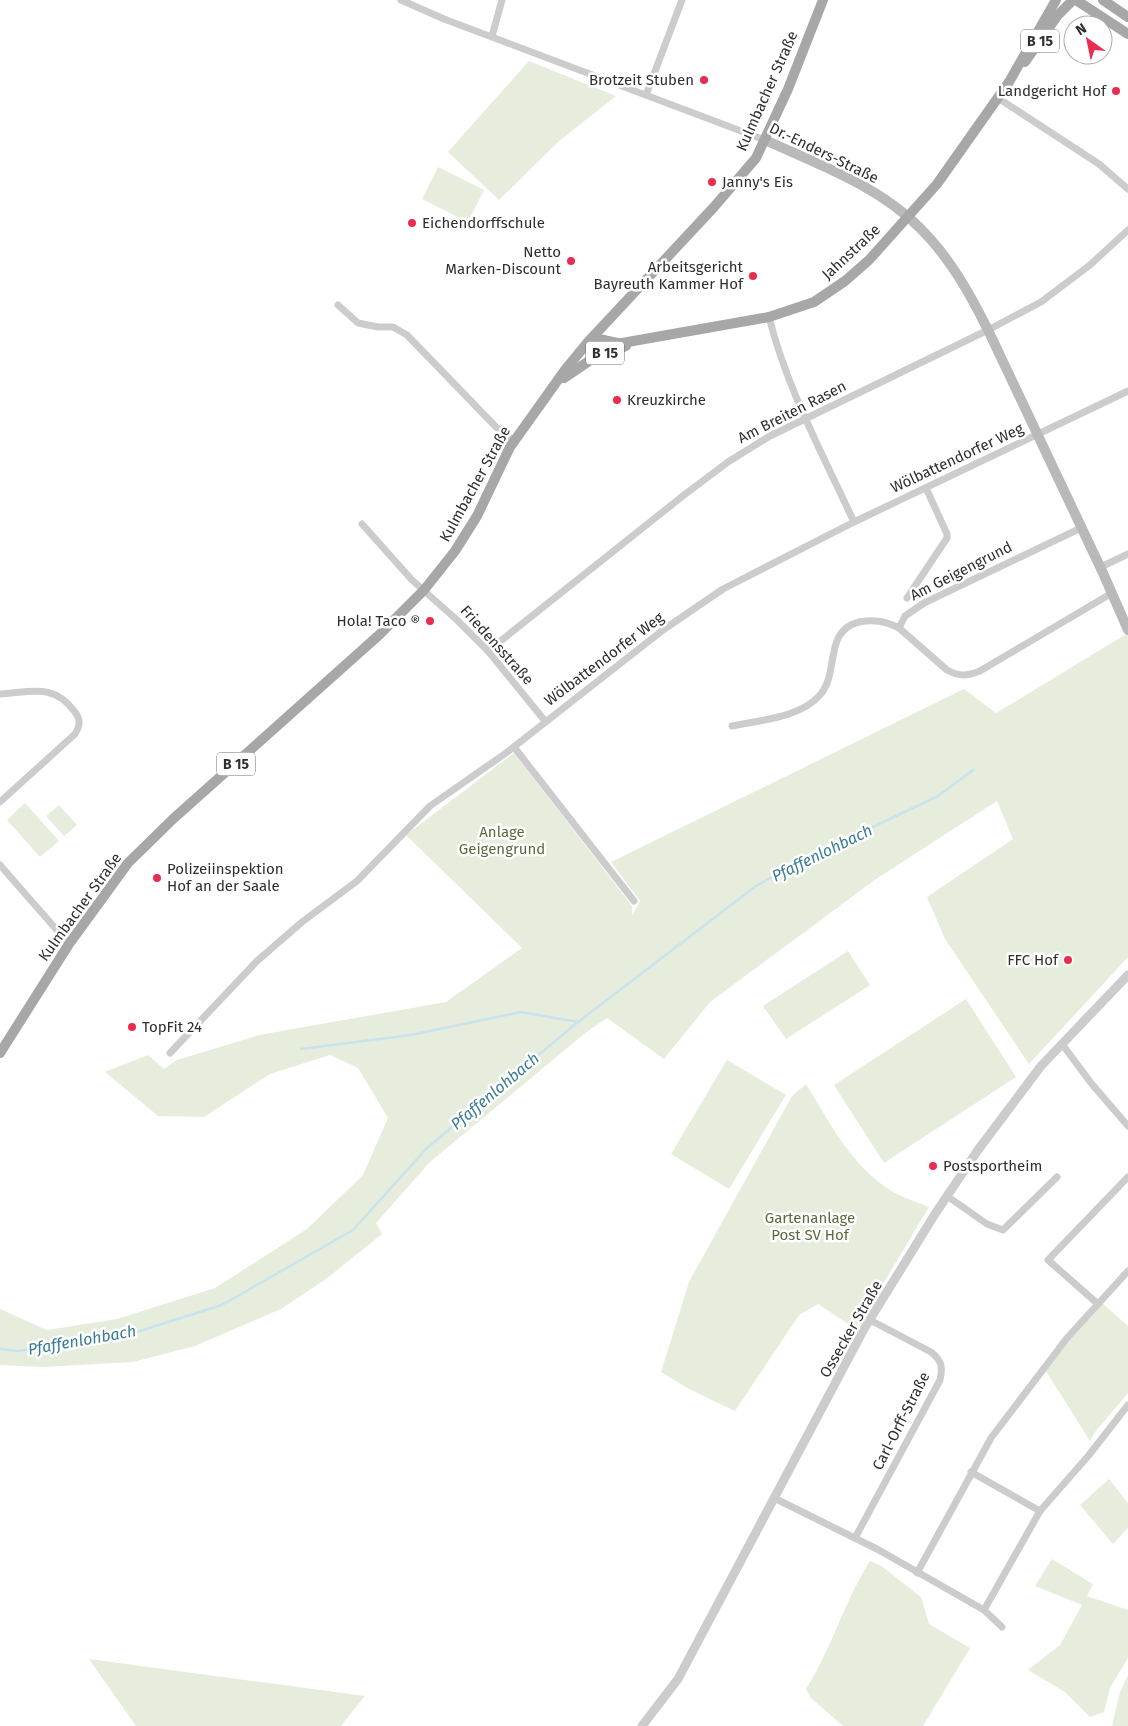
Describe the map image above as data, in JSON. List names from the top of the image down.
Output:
{
  "streets": {
    "main road": [
      "B 15",
      "Kulmbacher Straße",
      "Dr.-Enders-Straße",
      "Jahnstraße"
    ],
    "street": [
      "Am Breiten Rasen",
      "Wölbattendorfer Weg",
      "Am Geigengrund",
      "Friedensstraße",
      "Ossecker Straße",
      "Carl-Orff-Straße"
    ]
  },
  "crossings": [
    ["B 15", "Kulmbacher Straße"],
    ["B 15", "Jahnstraße"],
    ["Kulmbacher Straße", "Dr.-Enders-Straße"],
    ["Kulmbacher Straße", "Jahnstraße"],
    ["Kulmbacher Straße", "Friedensstraße"],
    ["Dr.-Enders-Straße", "Jahnstraße"],
    ["Dr.-Enders-Straße", "Am Breiten Rasen"],
    ["Dr.-Enders-Straße", "Wölbattendorfer Weg"],
    ["Dr.-Enders-Straße", "Am Geigengrund"],
    ["Am Breiten Rasen", "Friedensstraße"],
    ["Wölbattendorfer Weg", "Am Geigengrund"],
    ["Wölbattendorfer Weg", "Friedensstraße"],
    ["Ossecker Straße", "Carl-Orff-Straße"]
  ],
  "water": ["Pfaffenlohbach"],
  "parks": ["Anlage Geigengrund", "Gartenanlage Post SV Hof"],
  "places": [
    "Brotzeit Stuben",
    "Landgericht Hof",
    "Janny's Eis",
    "Eichendorffschule",
    "Netto Marken-Discount",
    "Arbeitsgericht Bayreuth Kammer Hof",
    "Kreuzkirche",
    "Hola! Taco ®",
    "Polizeiinspektion Hof an der Saale",
    "FFC Hof",
    "TopFit 24",
    "Postsportheim"
  ],
  "north": "top left"
}
